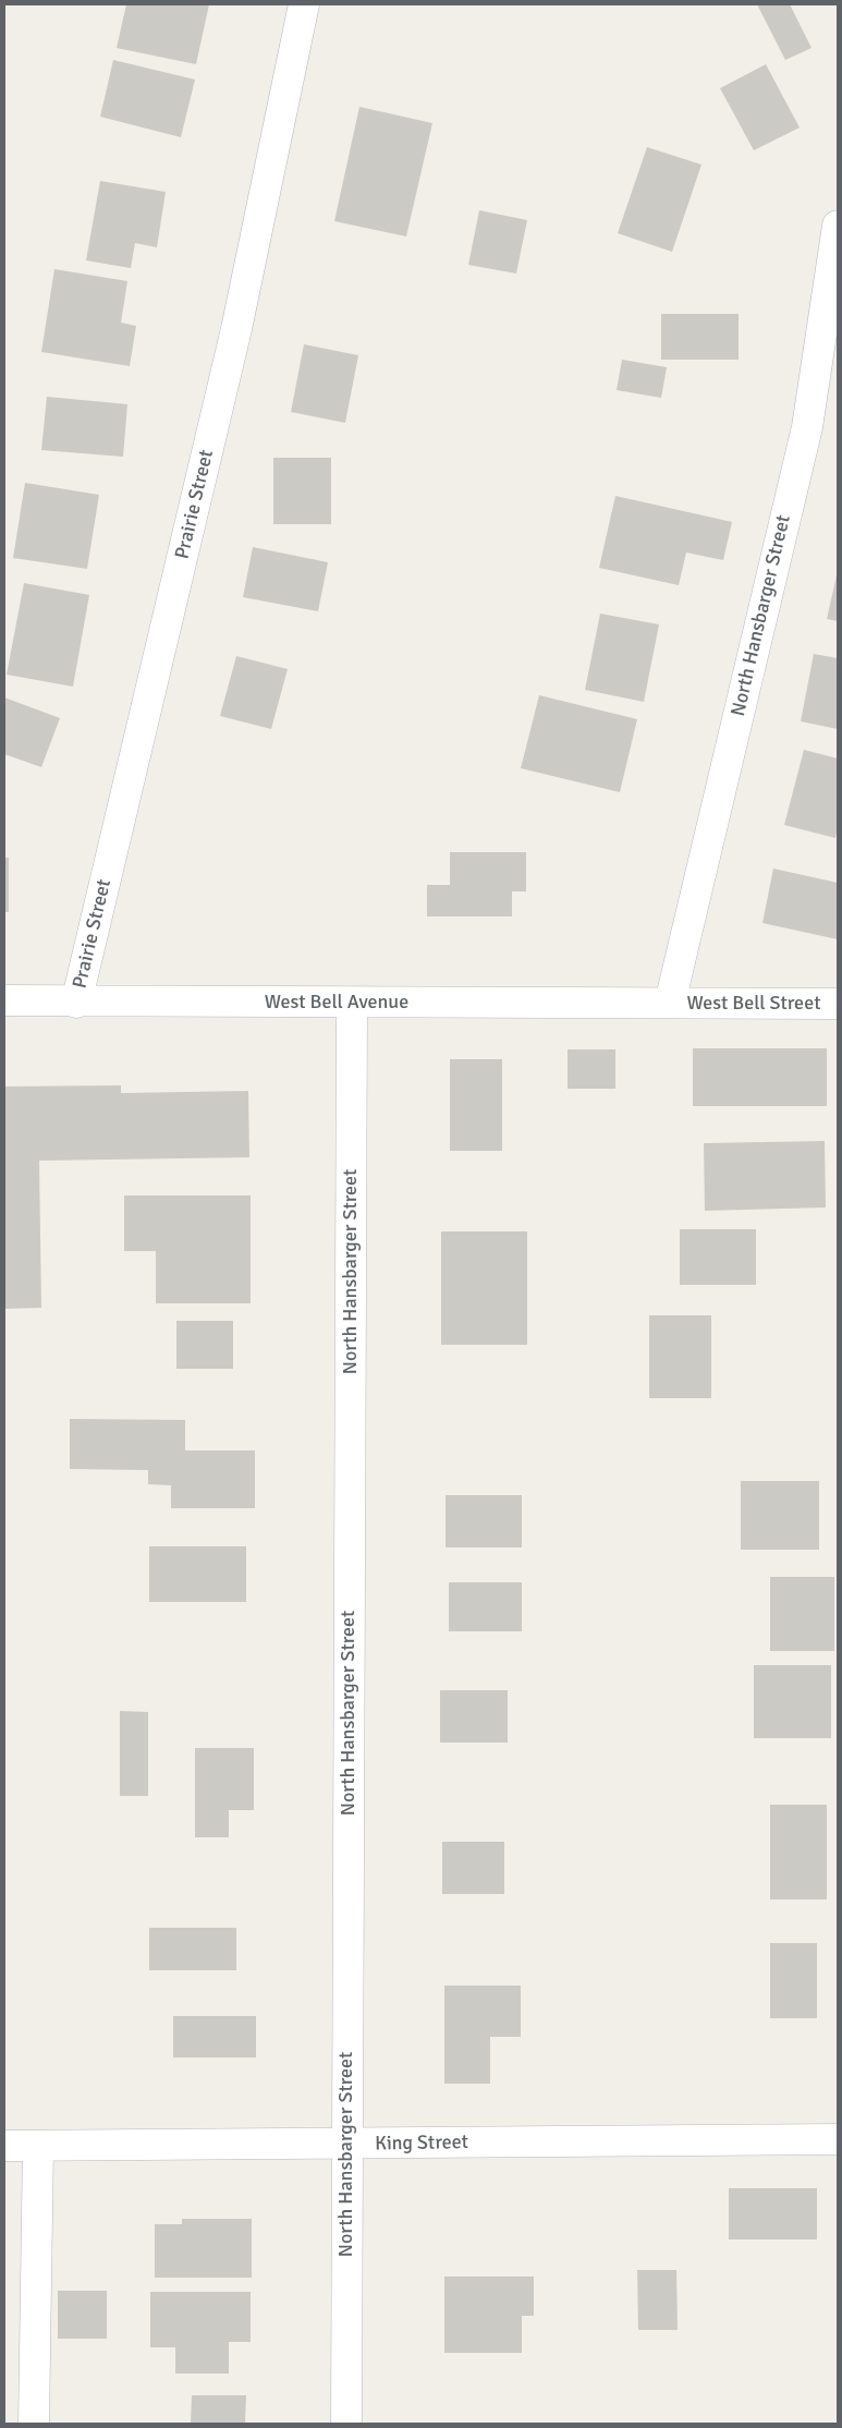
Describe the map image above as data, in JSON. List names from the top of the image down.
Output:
{
  "streets": {
    "street": [
      "Prairie Street",
      "North Hansbarger Street",
      "West Bell Avenue",
      "West Bell Street",
      "King Street"
    ]
  },
  "crossings": [
    ["Prairie Street", "West Bell Avenue"],
    ["North Hansbarger Street", "West Bell Avenue"],
    ["North Hansbarger Street", "West Bell Street"],
    ["North Hansbarger Street", "King Street"],
    ["West Bell Avenue", "West Bell Street"]
  ]
}
